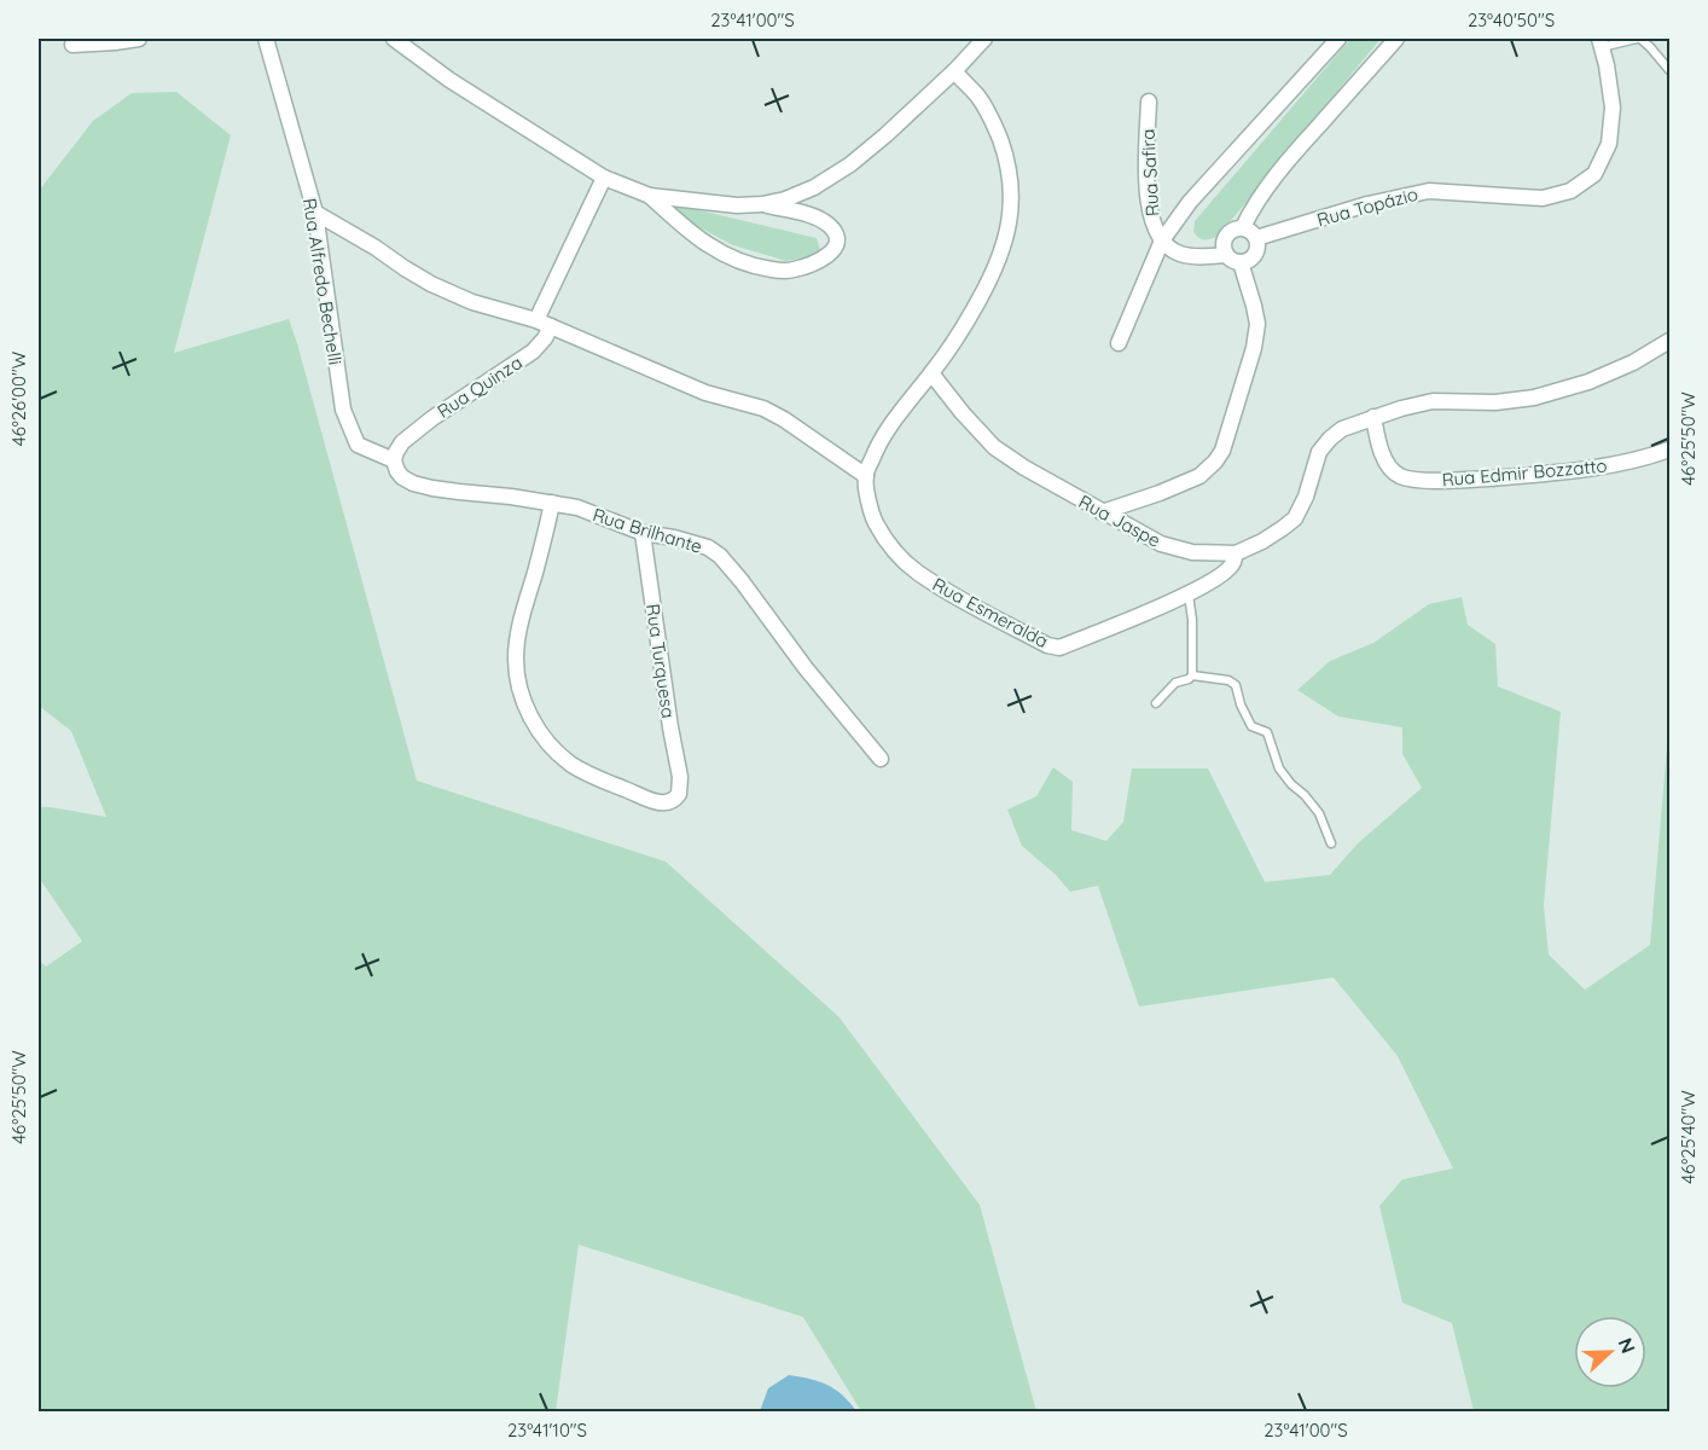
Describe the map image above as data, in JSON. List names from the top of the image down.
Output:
{
  "streets": {
    "street": [
      "Rua Safira",
      "Rua Topázio",
      "Rua Alfredo Bechelli",
      "Rua Quinza",
      "Rua Edmir Bozzatto",
      "Rua Jaspe",
      "Rua Brilhante",
      "Rua Esmeralda",
      "Rua Turquesa"
    ]
  },
  "crossings": [
    ["Rua Alfredo Bechelli", "Rua Quinza"],
    ["Rua Alfredo Bechelli", "Rua Brilhante"],
    ["Rua Quinza", "Rua Brilhante"],
    ["Rua Edmir Bozzatto", "Rua Jaspe"],
    ["Rua Jaspe", "Rua Esmeralda"],
    ["Rua Brilhante", "Rua Turquesa"]
  ],
  "north": "right",
  "coordinates": [
    "23°41'00\"S",
    "23°40'50\"S",
    "46°26'00\"W",
    "46°25'50\"W",
    "46°25'40\"W",
    "23°41'10\"S"
  ]
}
